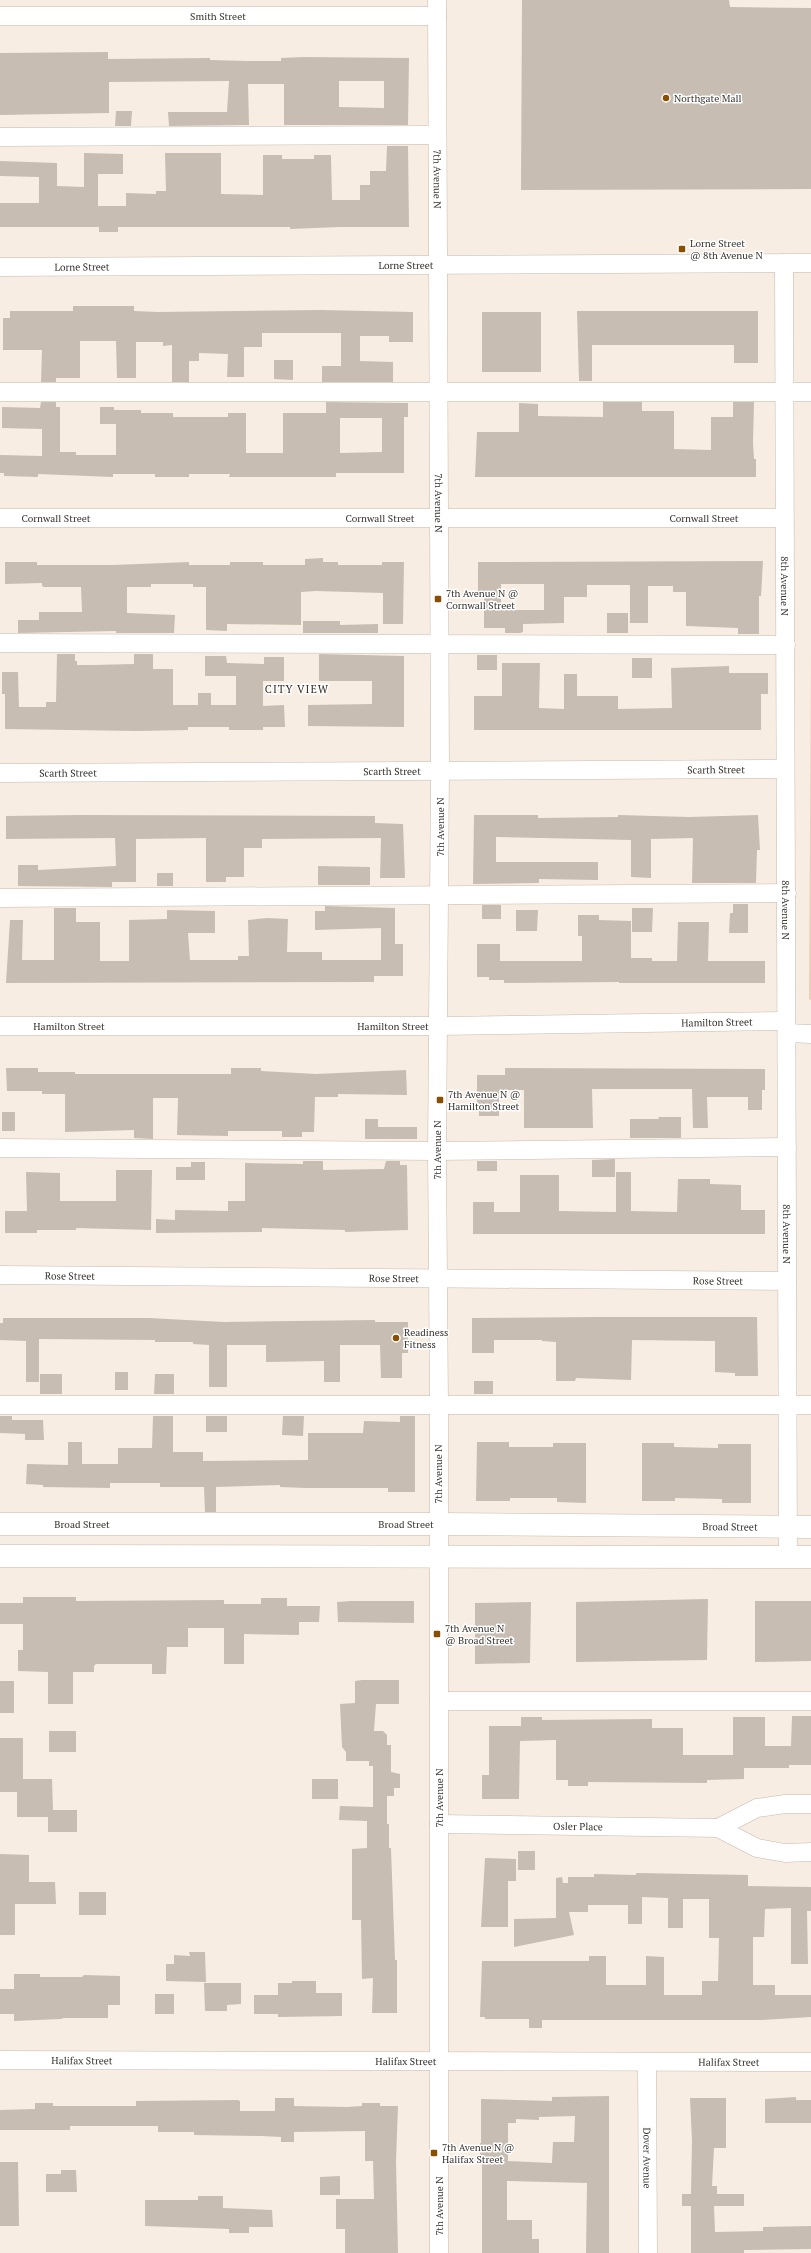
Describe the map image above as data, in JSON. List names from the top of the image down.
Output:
{
  "streets": {
    "main road": ["Broad Street"],
    "street": [
      "Smith Street",
      "7th Avenue N",
      "Lorne Street",
      "Cornwall Street",
      "8th Avenue N",
      "Scarth Street",
      "Hamilton Street",
      "Rose Street",
      "Osler Place",
      "Halifax Street",
      "Dover Avenue"
    ]
  },
  "crossings": [
    ["Smith Street", "7th Avenue N"],
    ["7th Avenue N", "Lorne Street"],
    ["7th Avenue N", "Cornwall Street"],
    ["7th Avenue N", "Scarth Street"],
    ["7th Avenue N", "Hamilton Street"],
    ["7th Avenue N", "Rose Street"],
    ["7th Avenue N", "Broad Street"],
    ["7th Avenue N", "Osler Place"],
    ["7th Avenue N", "Halifax Street"],
    ["Lorne Street", "8th Avenue N"],
    ["Cornwall Street", "8th Avenue N"],
    ["8th Avenue N", "Scarth Street"],
    ["8th Avenue N", "Hamilton Street"],
    ["8th Avenue N", "Rose Street"],
    ["8th Avenue N", "Broad Street"],
    ["Halifax Street", "Dover Avenue"]
  ],
  "districts": ["CITY VIEW"],
  "places": {
    "other": ["Northgate Mall", "Readiness Fitness"],
    "transit": [
      "Lorne Street @ 8th Avenue N",
      "7th Avenue N @ Cornwall Street",
      "7th Avenue N @ Hamilton Street",
      "7th Avenue N @ Broad Street",
      "7th Avenue N @ Halifax Street"
    ]
  }
}
